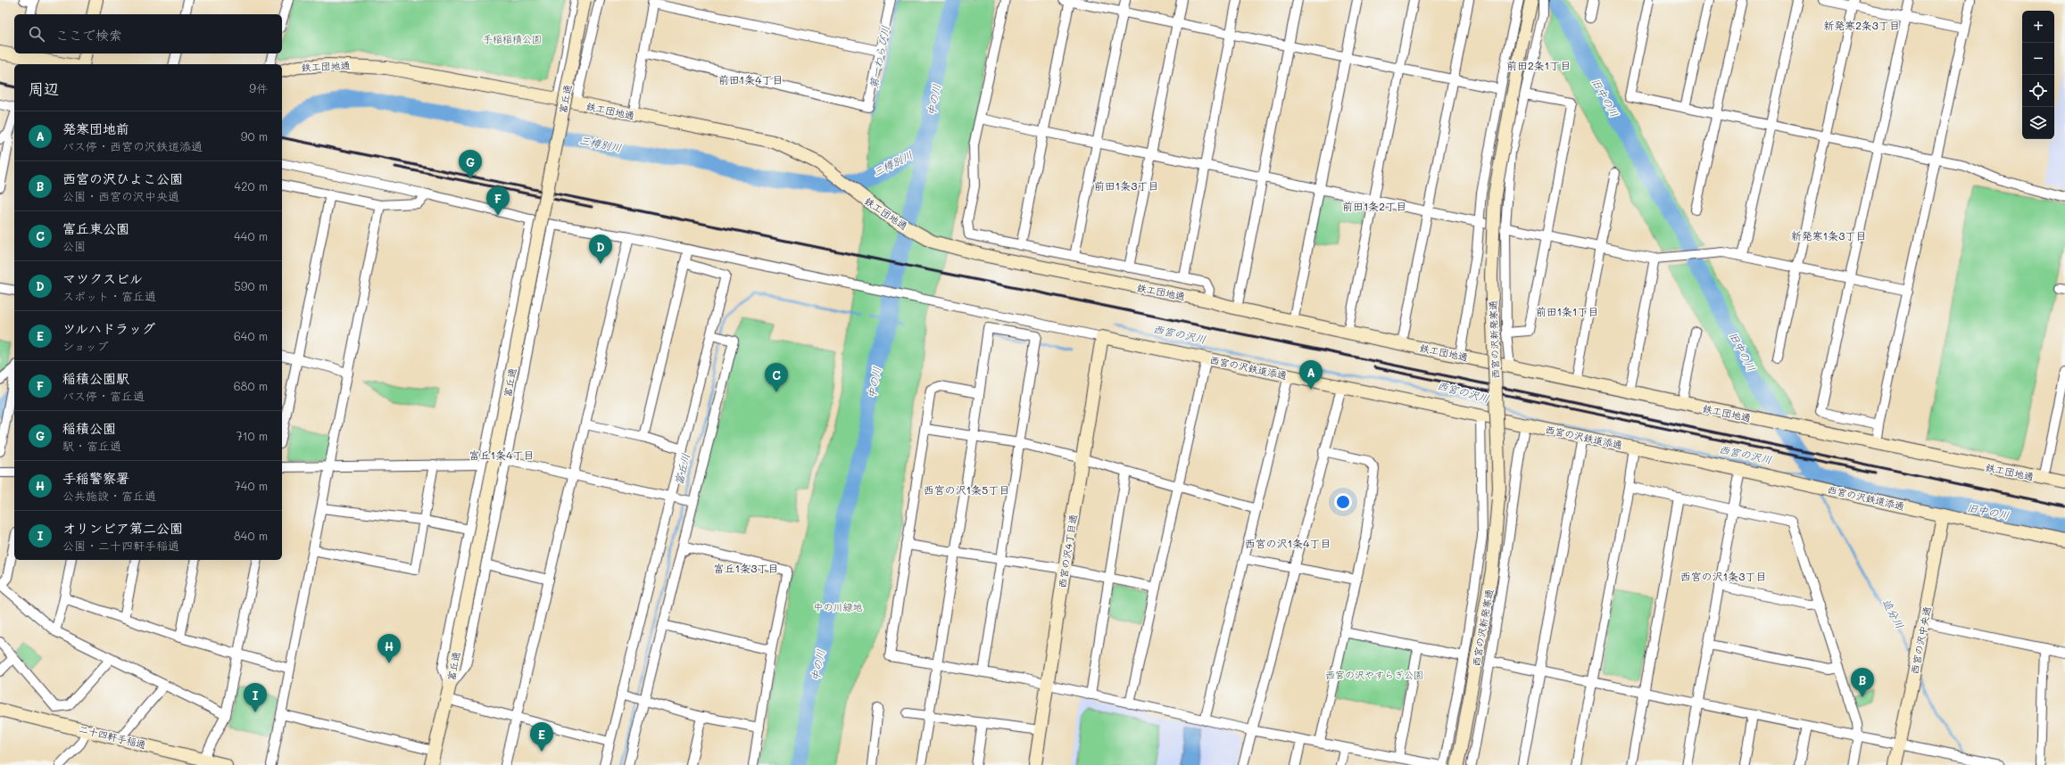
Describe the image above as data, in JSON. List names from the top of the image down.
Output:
{
  "streets": {
    "street": [
      "鉄工団地通",
      "富丘通",
      "西宮の沢新発寒通",
      "西宮の沢鉄道添通",
      "西宮の沢4丁目通",
      "西宮の沢中央通",
      "二十四軒手稲通"
    ]
  },
  "crossings": [
    ["西宮の沢鉄道添通", "西宮の沢4丁目通"],
    ["西宮の沢鉄道添通", "西宮の沢中央通"]
  ],
  "districts": [
    "新発寒2条3丁目",
    "前田2条1丁目",
    "前田1条4丁目",
    "前田1条3丁目",
    "前田1条2丁目",
    "新発寒1条3丁目",
    "前田1条1丁目",
    "富丘1条4丁目",
    "西宮の沢1条5丁目",
    "西宮の沢1条4丁目",
    "富丘1条3丁目",
    "西宮の沢1条3丁目"
  ],
  "water": [
    "第一わらび川",
    "旧中の川",
    "中の川",
    "三樽別川",
    "西宮の沢川",
    "富丘川",
    "追分川"
  ],
  "parks": ["手稲稲積公園", "中の川緑地", "西宮の沢やすらぎ公園"],
  "page": {
    "map_buttons": ["+", "−"],
    "search": "ここで検索",
    "heading": ["周辺", "9件"],
    "list": [
      {
        "mark": "A",
        "name": "発寒団地前",
        "note": "バス停 · 西宮の沢鉄道添通",
        "value": "90 m"
      },
      {
        "mark": "B",
        "name": "西宮の沢ひよこ公園",
        "note": "公園 · 西宮の沢中央通",
        "value": "420 m"
      },
      {
        "mark": "C",
        "name": "富丘東公園",
        "note": "公園",
        "value": "440 m"
      },
      {
        "mark": "D",
        "name": "マツクスビル",
        "note": "スポット · 富丘通",
        "value": "590 m"
      },
      {
        "mark": "E",
        "name": "ツルハドラッグ",
        "note": "ショップ",
        "value": "640 m"
      },
      {
        "mark": "F",
        "name": "稲積公園駅",
        "note": "バス停 · 富丘通",
        "value": "680 m"
      },
      {
        "mark": "G",
        "name": "稲積公園",
        "note": "駅 · 富丘通",
        "value": "710 m"
      },
      {
        "mark": "H",
        "name": "手稲警察署",
        "note": "公共施設 · 富丘通",
        "value": "740 m"
      },
      {
        "mark": "I",
        "name": "オリンピア第二公園",
        "note": "公園 · 二十四軒手稲通",
        "value": "840 m"
      }
    ],
    "pins": [
      "G",
      "F",
      "D",
      "A",
      "C",
      "H",
      "B",
      "I",
      "E"
    ]
  }
}
